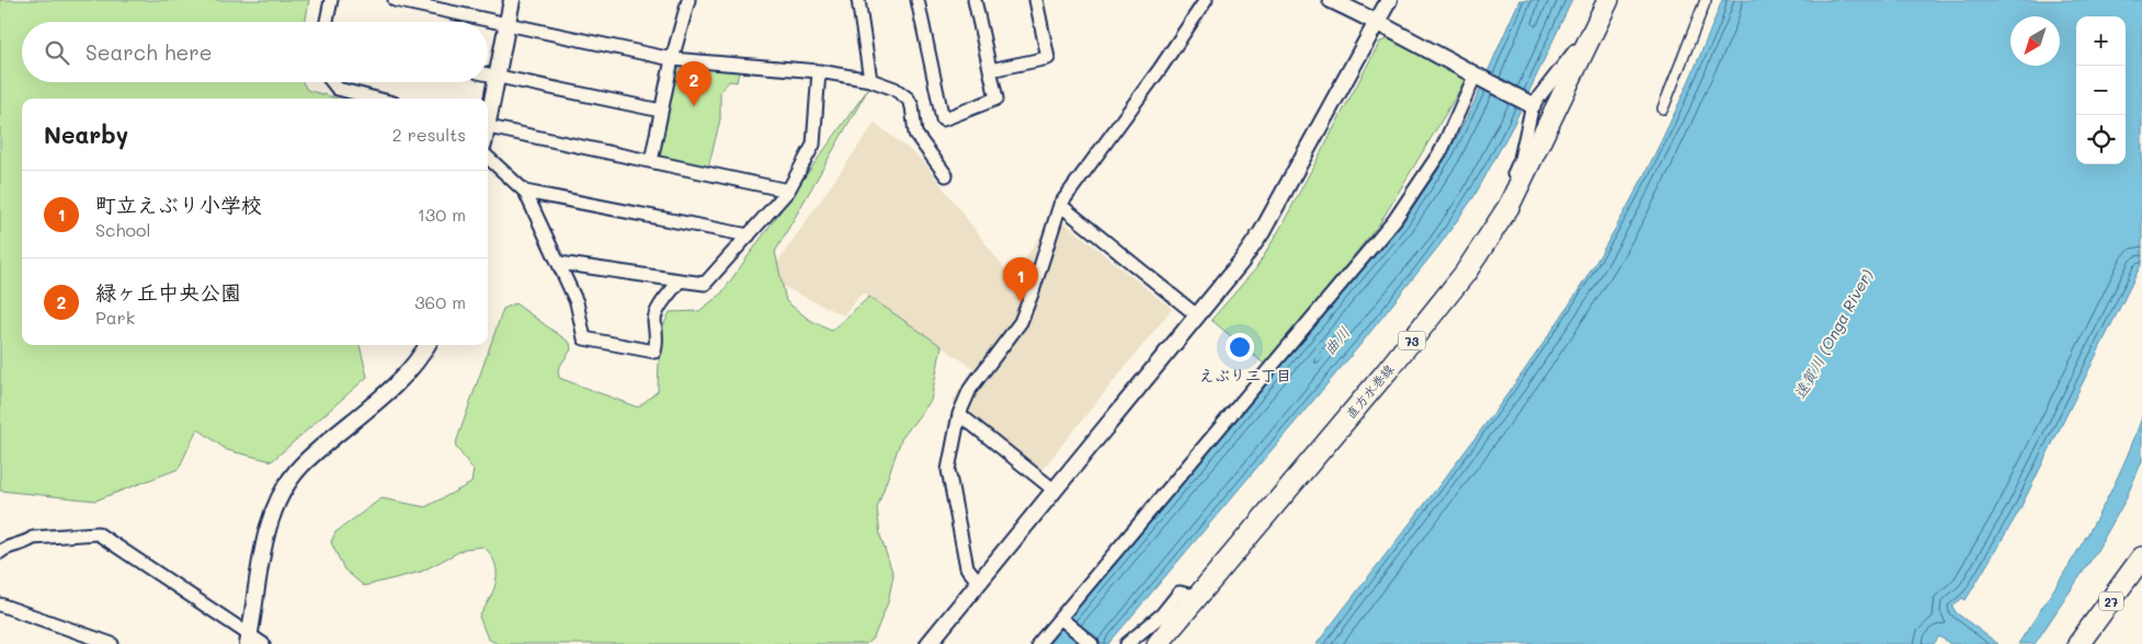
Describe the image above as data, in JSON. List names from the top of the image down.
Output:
{
  "streets": {
    "main road": ["73", "直方水巻線", "27"]
  },
  "districts": ["えぶり二丁目"],
  "water": ["遠賀川 (Onga River)", "曲川"],
  "north": "bottom left",
  "page": {
    "map_buttons": ["+", "−"],
    "search": "Search here",
    "pins": ["2", "1"],
    "heading": ["Nearby", "2 results"],
    "list": [
      {
        "mark": "1",
        "name": "町立えぶり小学校",
        "note": "School",
        "value": "130 m"
      },
      {
        "mark": "2",
        "name": "緑ヶ丘中央公園",
        "note": "Park",
        "value": "360 m"
      }
    ]
  }
}
